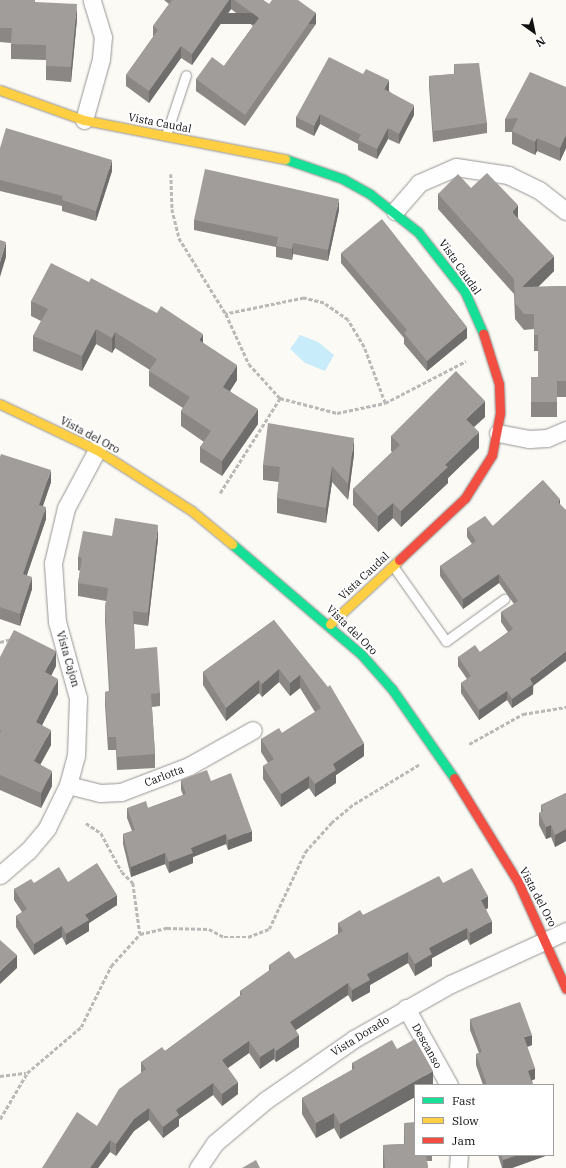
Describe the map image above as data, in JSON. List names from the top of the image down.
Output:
{
  "streets": {
    "street": [
      "Vista Caudal",
      "Vista del Oro",
      "Vista Cajon",
      "Carlotta",
      "Vista Dorado",
      "Descanso"
    ]
  },
  "crossings": [
    ["Vista Caudal", "Vista del Oro"],
    ["Vista del Oro", "Vista Cajon"],
    ["Vista del Oro", "Vista Dorado"],
    ["Vista Cajon", "Carlotta"],
    ["Vista Dorado", "Descanso"]
  ],
  "legend": ["Fast", "Slow", "Jam"],
  "north": "bottom right"
}
